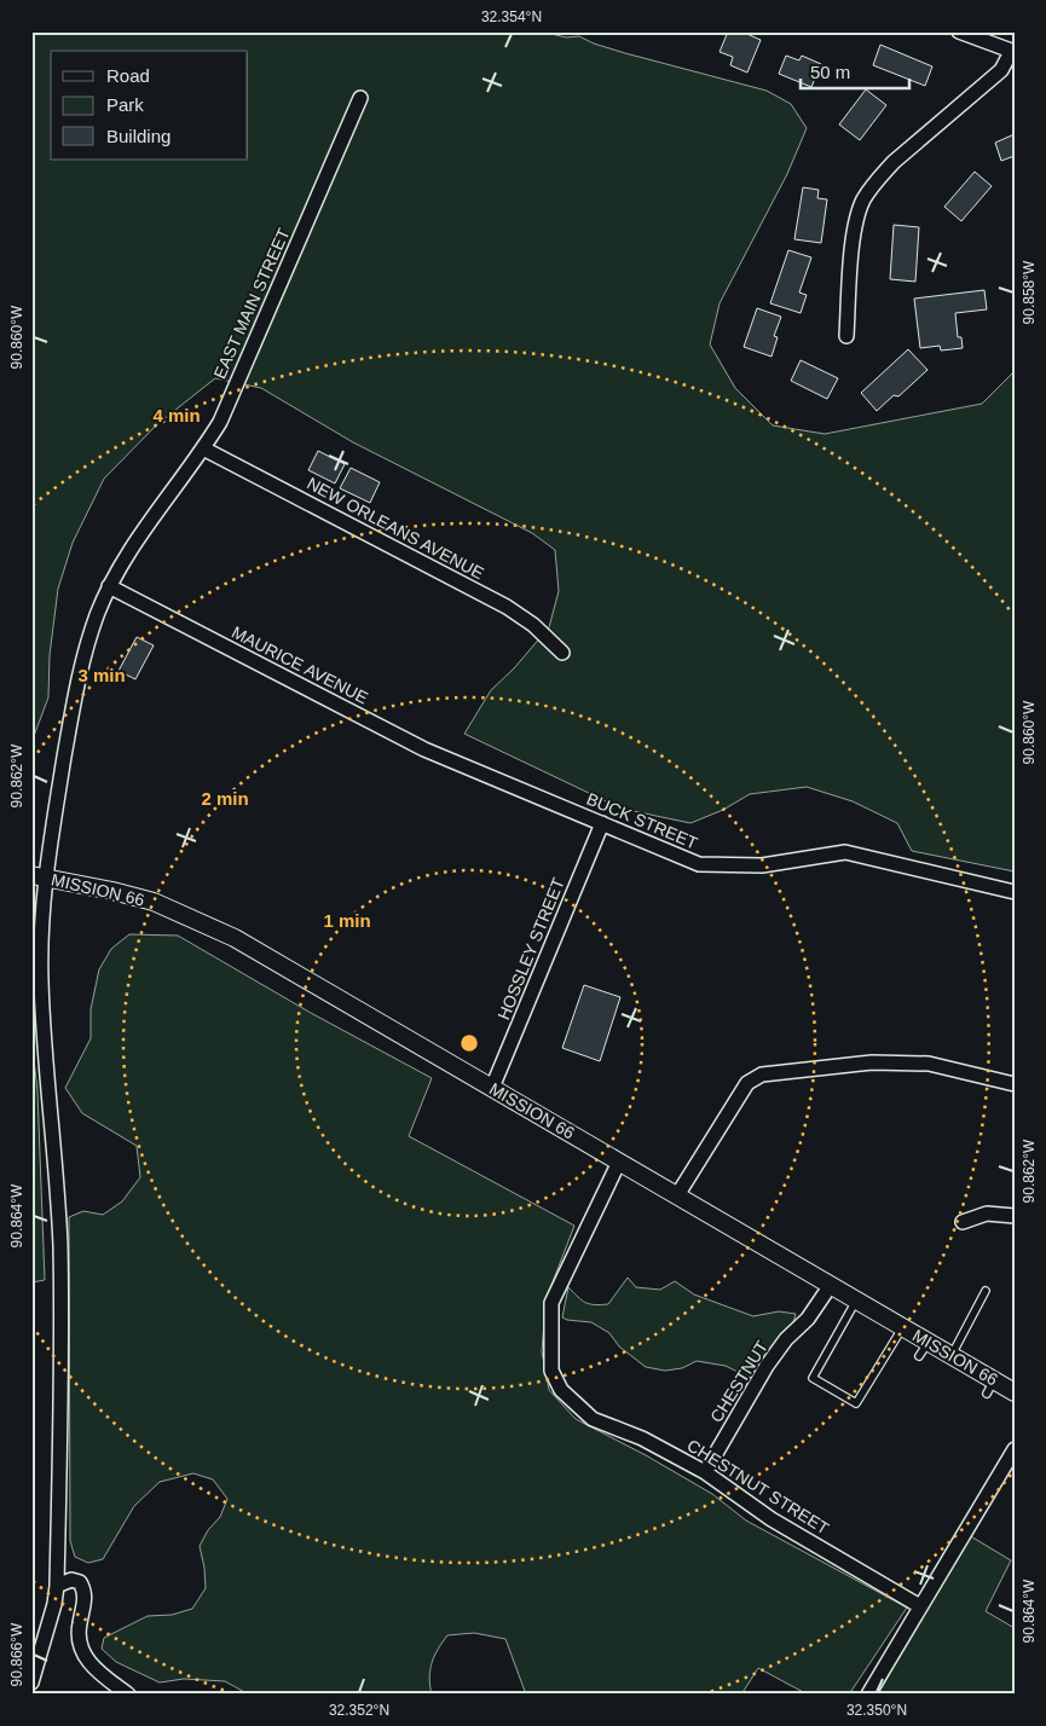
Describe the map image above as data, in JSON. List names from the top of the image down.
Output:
{
  "streets": {
    "street": [
      "EAST MAIN STREET",
      "NEW ORLEANS AVENUE",
      "MAURICE AVENUE",
      "BUCK STREET",
      "MISSION 66",
      "HOSSLEY STREET",
      "CHESTNUT",
      "CHESTNUT STREET"
    ]
  },
  "crossings": [
    ["EAST MAIN STREET", "NEW ORLEANS AVENUE"],
    ["EAST MAIN STREET", "MAURICE AVENUE"],
    ["EAST MAIN STREET", "MISSION 66"],
    ["MAURICE AVENUE", "BUCK STREET"],
    ["BUCK STREET", "HOSSLEY STREET"],
    ["MISSION 66", "HOSSLEY STREET"],
    ["MISSION 66", "CHESTNUT"],
    ["MISSION 66", "CHESTNUT STREET"],
    ["CHESTNUT", "CHESTNUT STREET"]
  ],
  "legend": ["Road", "Park", "Building"],
  "scale_bar": "50 m",
  "coordinates": [
    "32.354°N",
    "90.858°W",
    "90.860°W",
    "90.862°W",
    "90.864°W",
    "90.866°W",
    "32.352°N",
    "32.350°N"
  ],
  "rings": [
    "4 min",
    "3 min",
    "2 min",
    "1 min"
  ]
}
